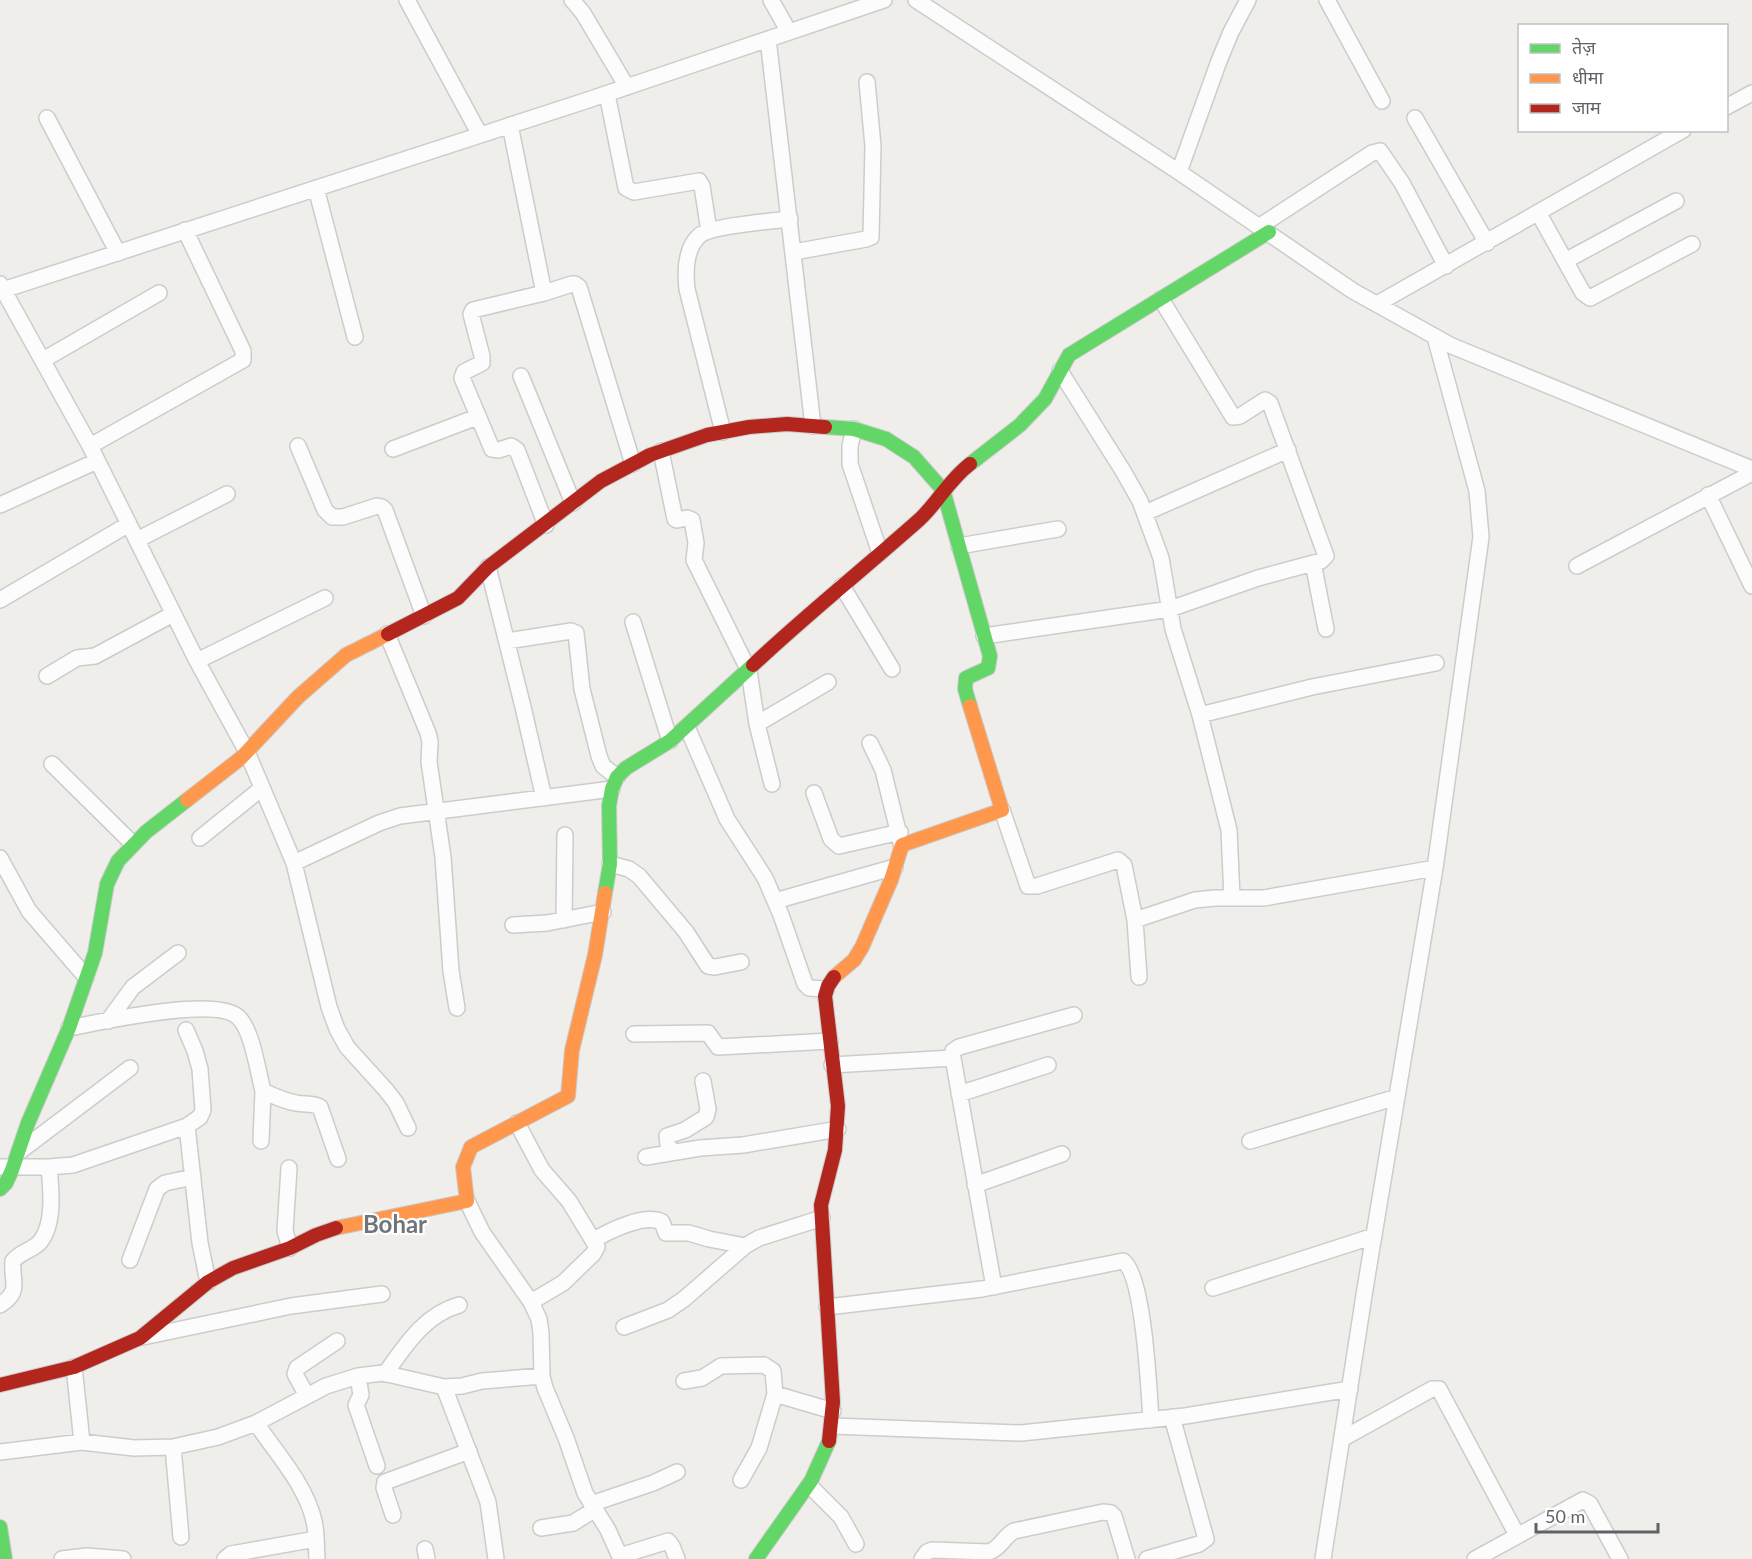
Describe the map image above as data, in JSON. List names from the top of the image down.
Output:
{
  "districts": ["Bohar"],
  "legend": ["तेज़", "धीमा", "जाम"],
  "scale_bar": "50 m"
}
